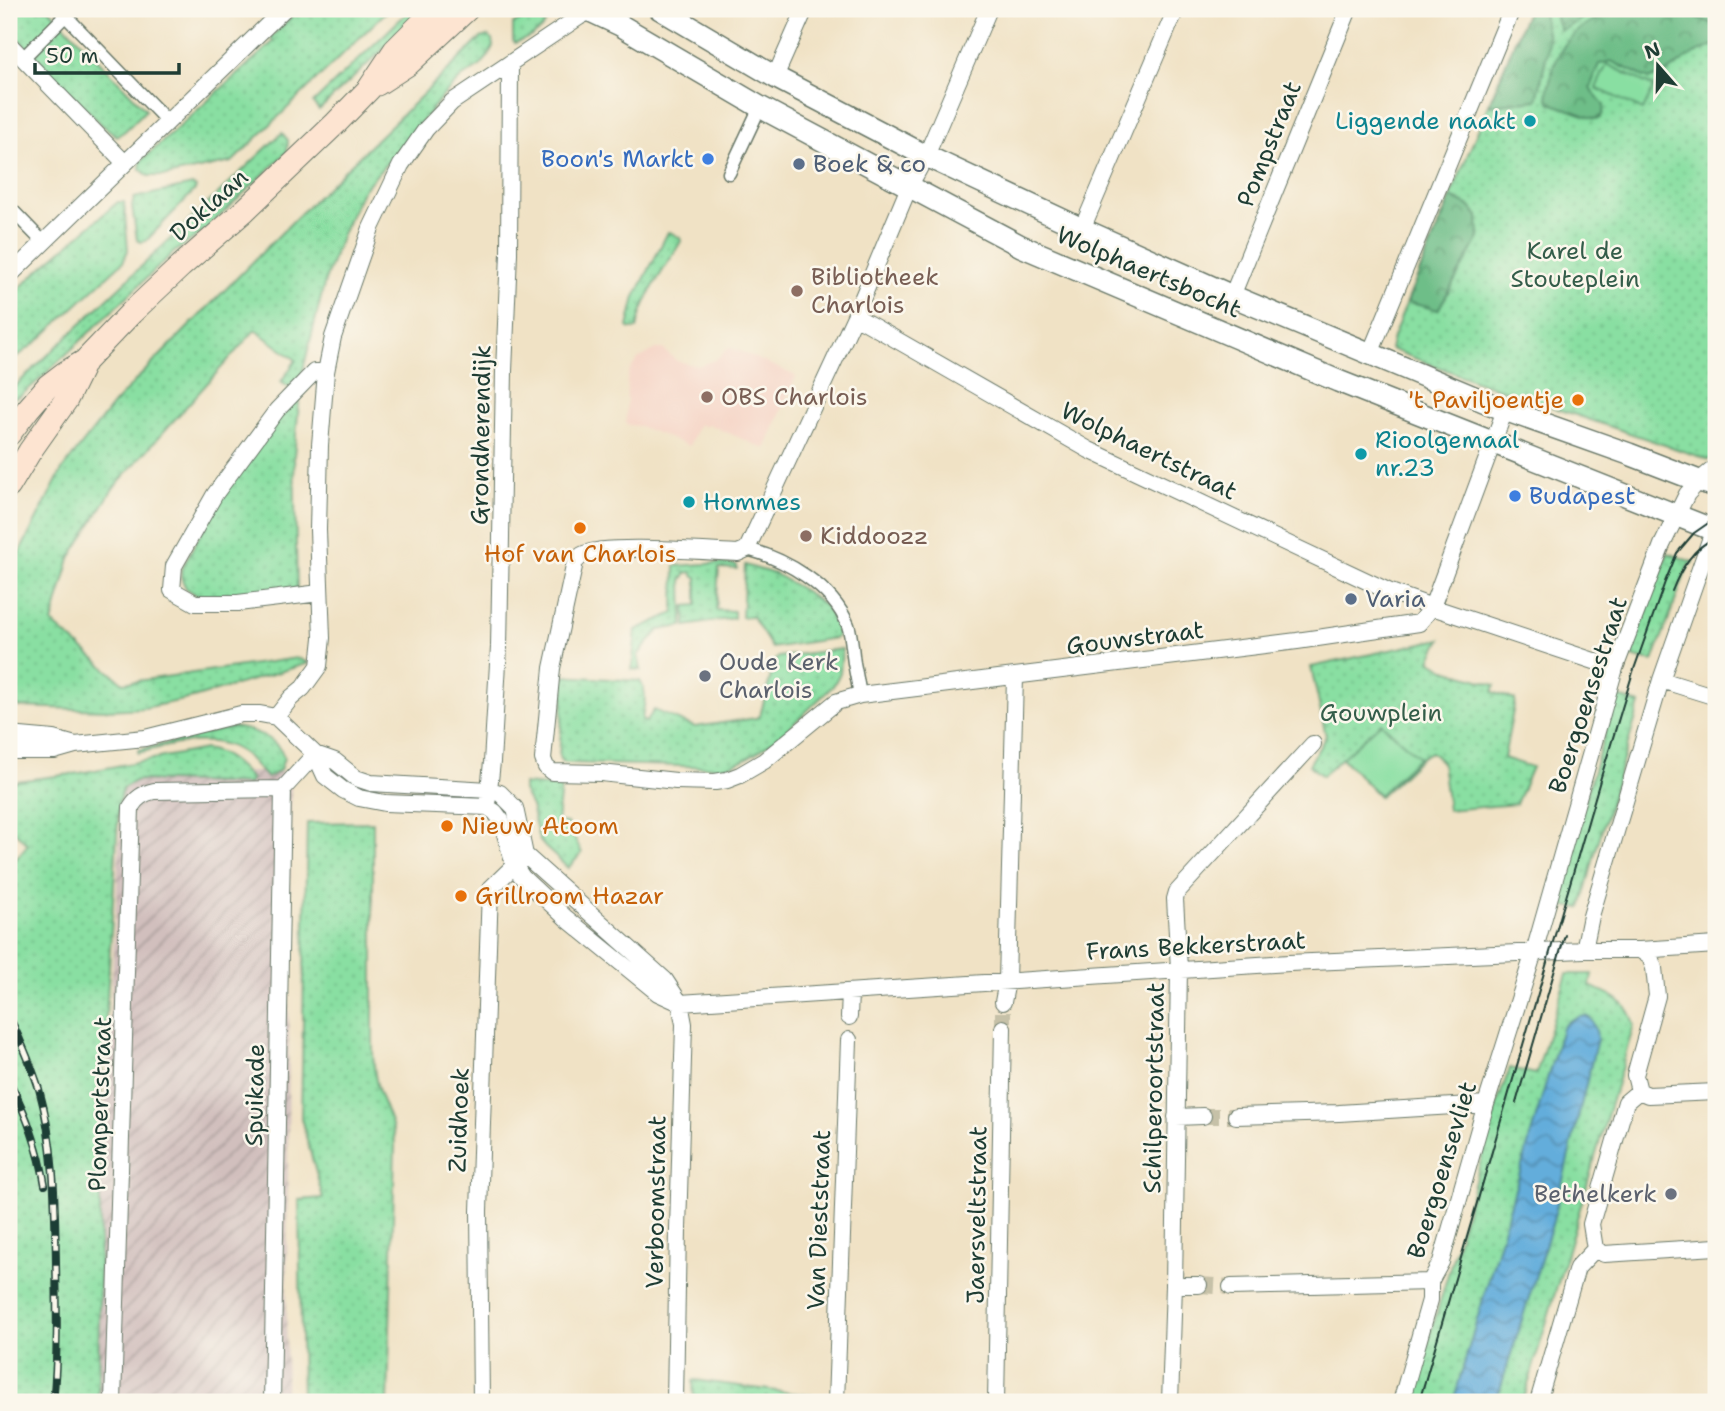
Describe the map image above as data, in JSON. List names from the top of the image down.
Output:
{
  "streets": {
    "main road": ["Doklaan"],
    "street": [
      "Pompstraat",
      "Wolphaertsbocht",
      "Grondherendijk",
      "Wolphaertstraat",
      "Gouwstraat",
      "Boergoensestraat",
      "Frans Bekkerstraat",
      "Schilperoortstraat",
      "Spuikade",
      "Plompertstraat",
      "Zuidhoek",
      "Boergoensevliet",
      "Verboomstraat",
      "Jaersveltstraat",
      "Van Dieststraat"
    ]
  },
  "crossings": [
    ["Pompstraat", "Wolphaertsbocht"],
    ["Wolphaertsbocht", "Boergoensestraat"],
    ["Wolphaertstraat", "Gouwstraat"],
    ["Wolphaertstraat", "Boergoensestraat"],
    ["Boergoensestraat", "Frans Bekkerstraat"],
    ["Boergoensestraat", "Boergoensevliet"],
    ["Frans Bekkerstraat", "Schilperoortstraat"],
    ["Frans Bekkerstraat", "Boergoensevliet"],
    ["Frans Bekkerstraat", "Verboomstraat"],
    ["Spuikade", "Plompertstraat"]
  ],
  "parks": ["Karel de Stouteplein", "Gouwplein"],
  "places": [
    "Liggende naakt",
    "Boon's Markt",
    "Boek & co",
    "Bibliotheek Charlois",
    "OBS Charlois",
    "'t Paviljoentje",
    "Rioolgemaal nr.23",
    "Budapest",
    "Hommes",
    "Hof van Charlois",
    "Kiddoozz",
    "Varia",
    "Oude Kerk Charlois",
    "Nieuw Atoom",
    "Grillroom Hazar",
    "Bethelkerk"
  ],
  "scale_bar": "50 m",
  "north": "top"
}
